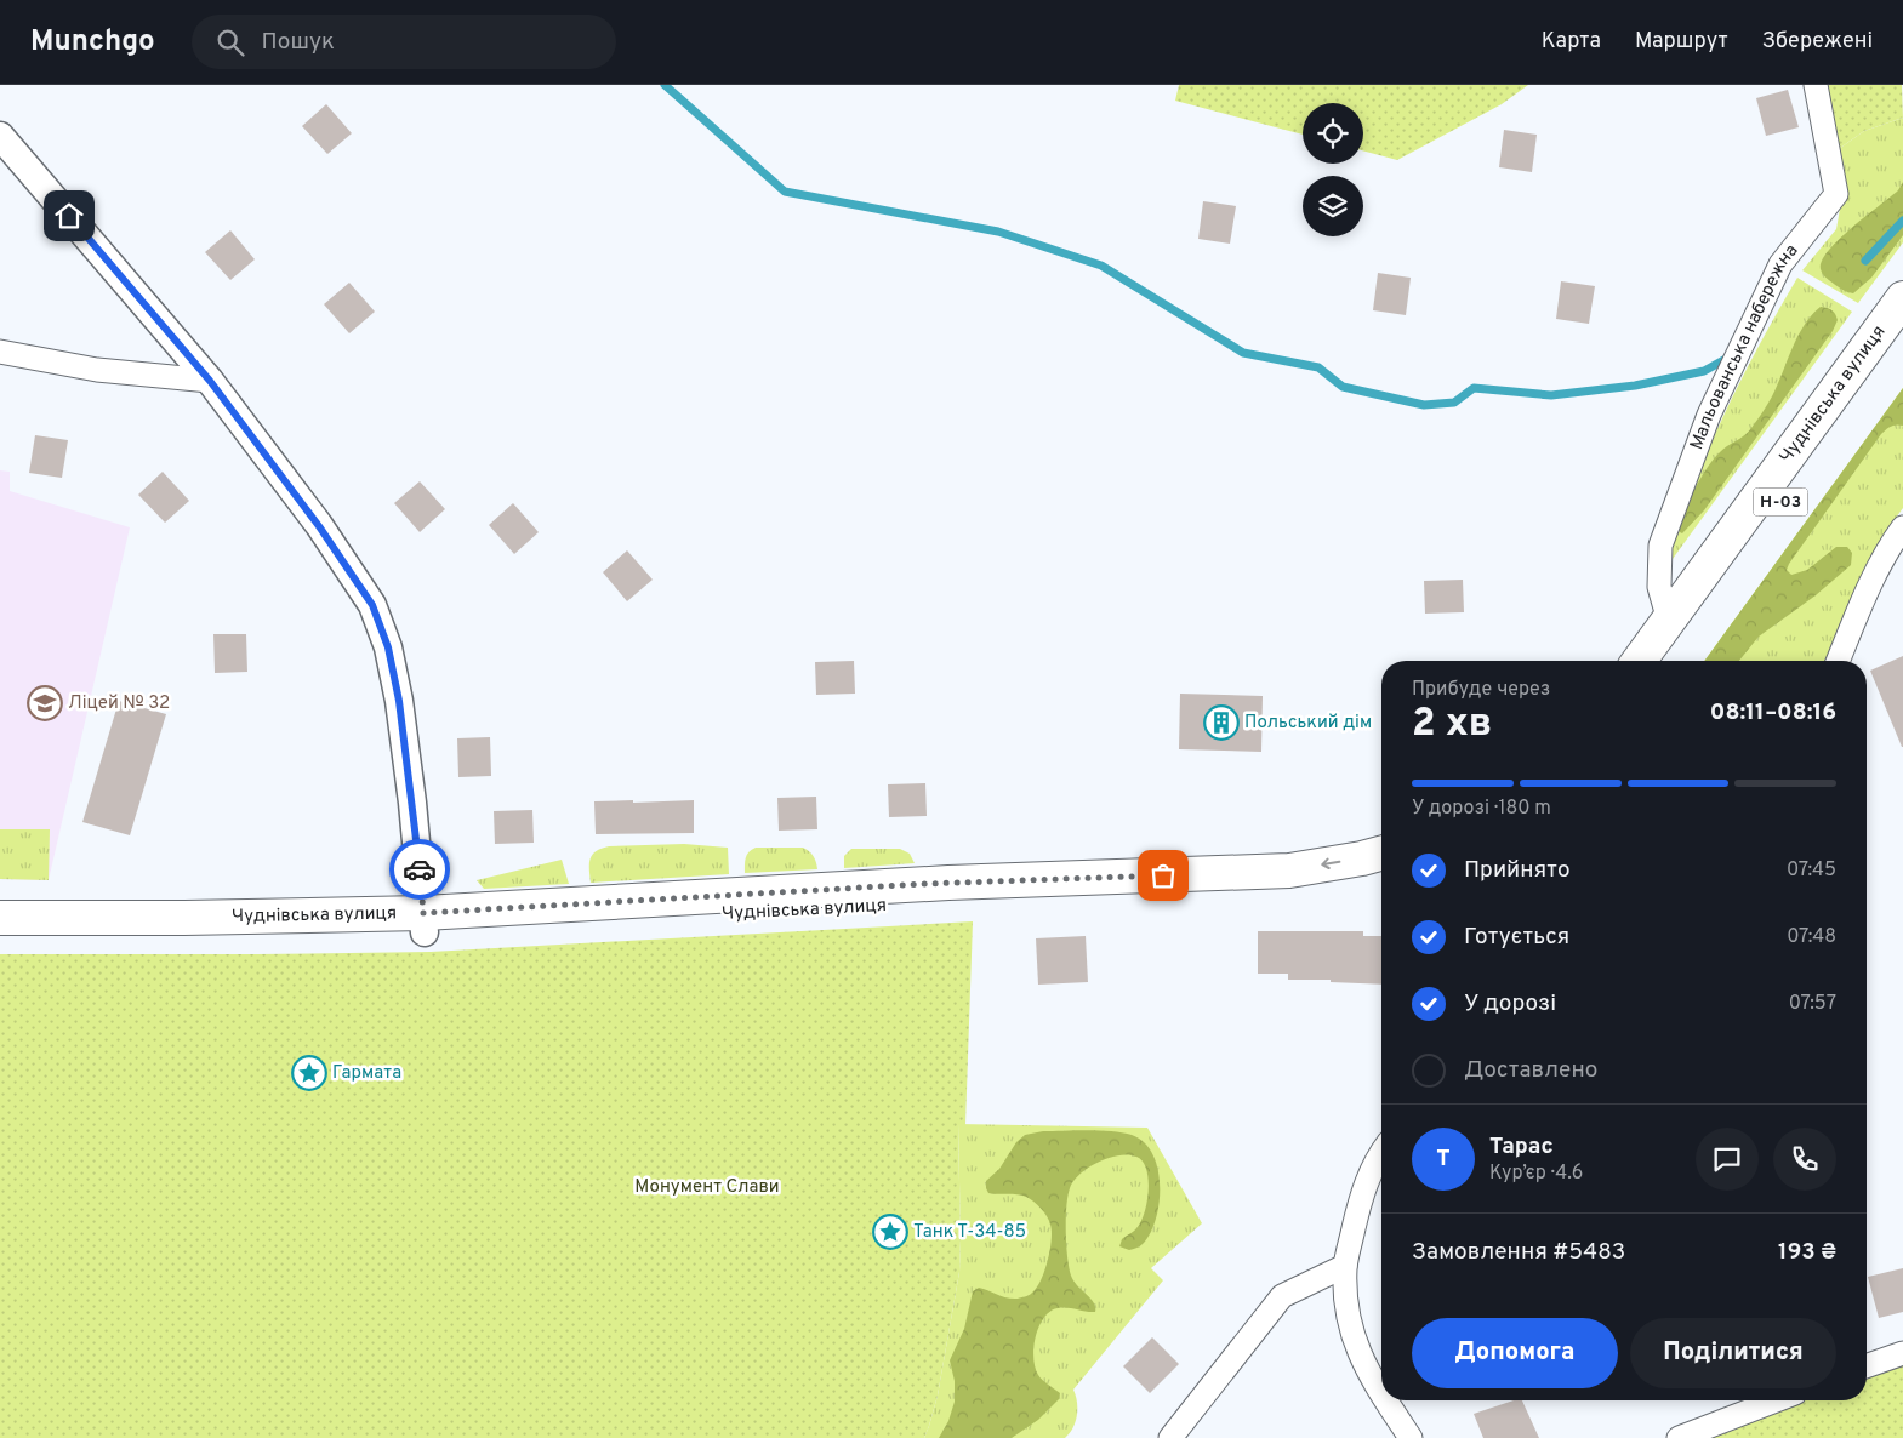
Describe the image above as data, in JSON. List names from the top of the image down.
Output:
{
  "streets": {
    "main road": ["Чуднівська вулиця", "Н-03"],
    "street": ["Мальованська набережна"]
  },
  "crossings": [
    ["Мальованська набережна", "Чуднівська вулиця"]
  ],
  "parks": ["Монумент Слави"],
  "places": {
    "school or university": ["Ліцей № 32"],
    "building": ["Польський дім"],
    "place": ["Гармата", "Танк Т-34-85"]
  },
  "page": {
    "header": "Munchgo",
    "search": "Пошук",
    "nav": ["Карта", "Маршрут", "Збережені"],
    "heading": ["2 хв", "Прибуде через", "08:11–08:16"],
    "panel": [
      "Тарас",
      "Кур’єр · 4.6",
      "Замовлення #5483",
      "193 ₴"
    ],
    "bar": "У дорозі · 180 m",
    "list": [
      ["Прийнято", "07:45"],
      ["Готується", "07:48"],
      ["У дорозі", "07:57"],
      "Доставлено"
    ],
    "round": "Т",
    "buttons": ["Допомога", "Поділитися"]
  }
}
